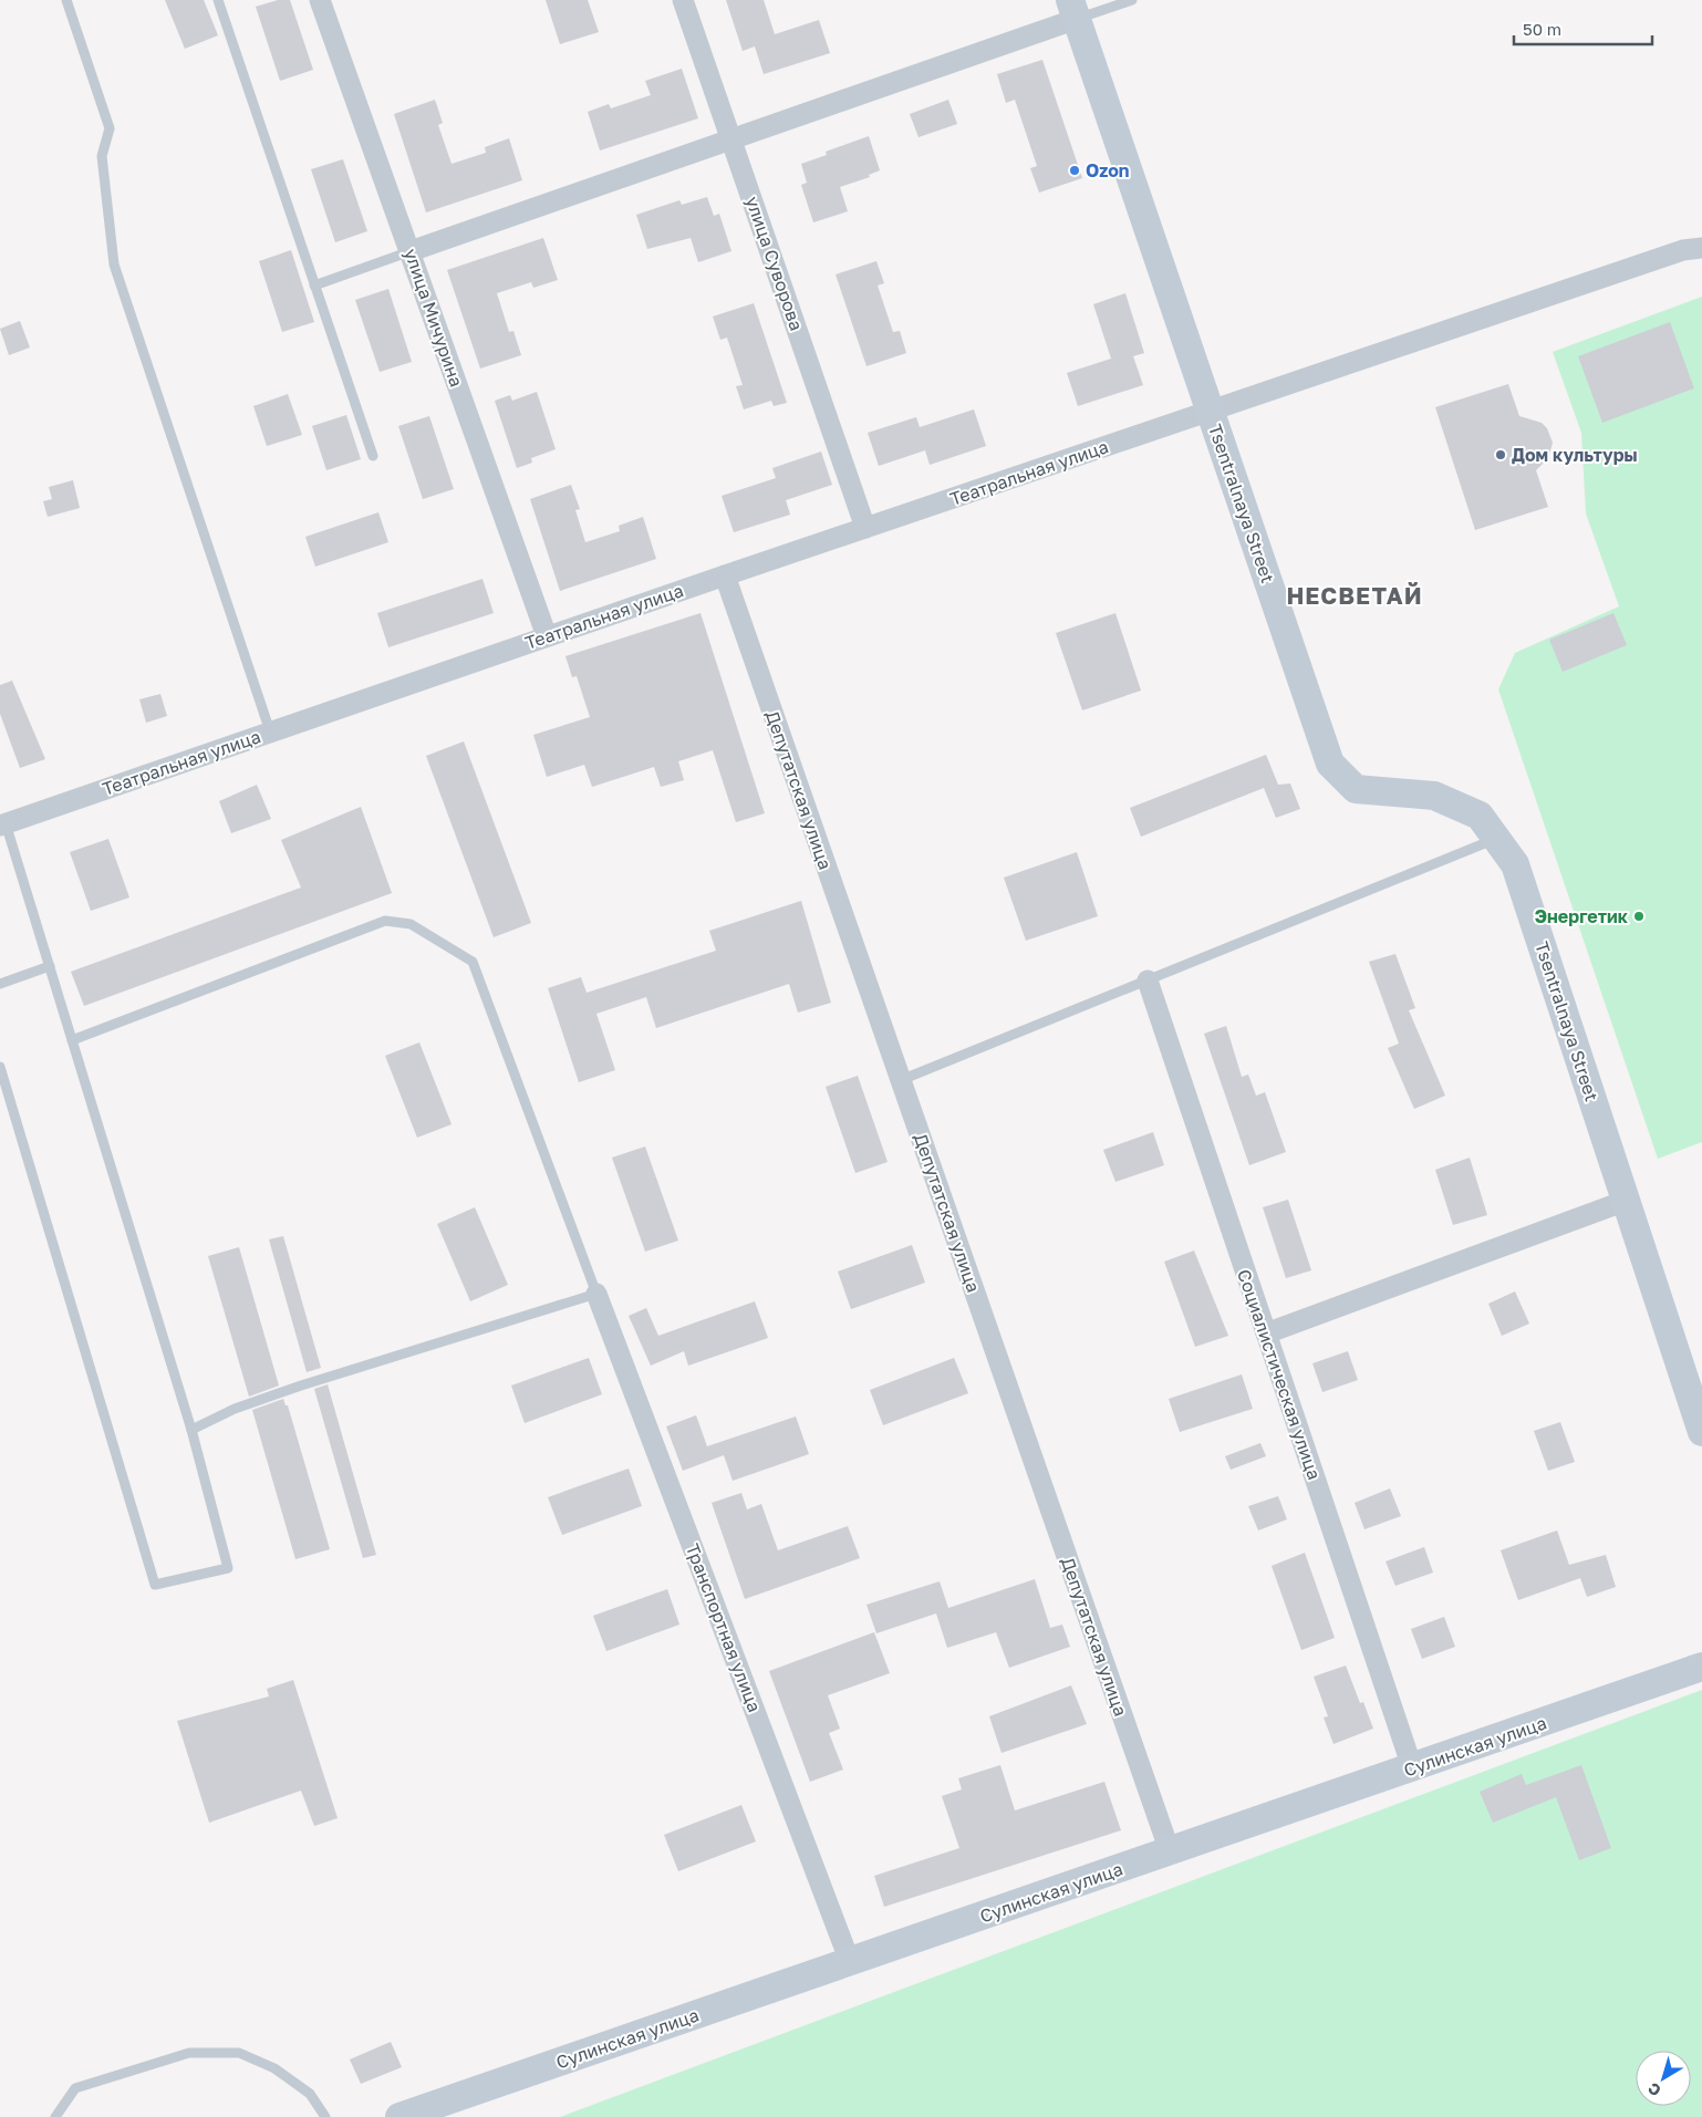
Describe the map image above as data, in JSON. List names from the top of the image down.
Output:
{
  "streets": {
    "main road": ["Tsentralnaya Street", "Сулинская улица"],
    "street": [
      "улица Суворова",
      "улица Мичурина",
      "Театральная улица",
      "Депутатская улица",
      "Социалистическая улица",
      "Транспортная улица"
    ]
  },
  "crossings": [
    ["улица Суворова", "Театральная улица"],
    ["улица Мичурина", "Театральная улица"],
    ["Театральная улица", "Tsentralnaya Street"],
    ["Театральная улица", "Депутатская улица"],
    ["Депутатская улица", "Сулинская улица"],
    ["Социалистическая улица", "Сулинская улица"],
    ["Транспортная улица", "Сулинская улица"]
  ],
  "districts": ["НЕСВЕТАЙ"],
  "places": ["Ozon", "Дом культуры", "Энергетик"],
  "scale_bar": "50 m",
  "north": "bottom left"
}
